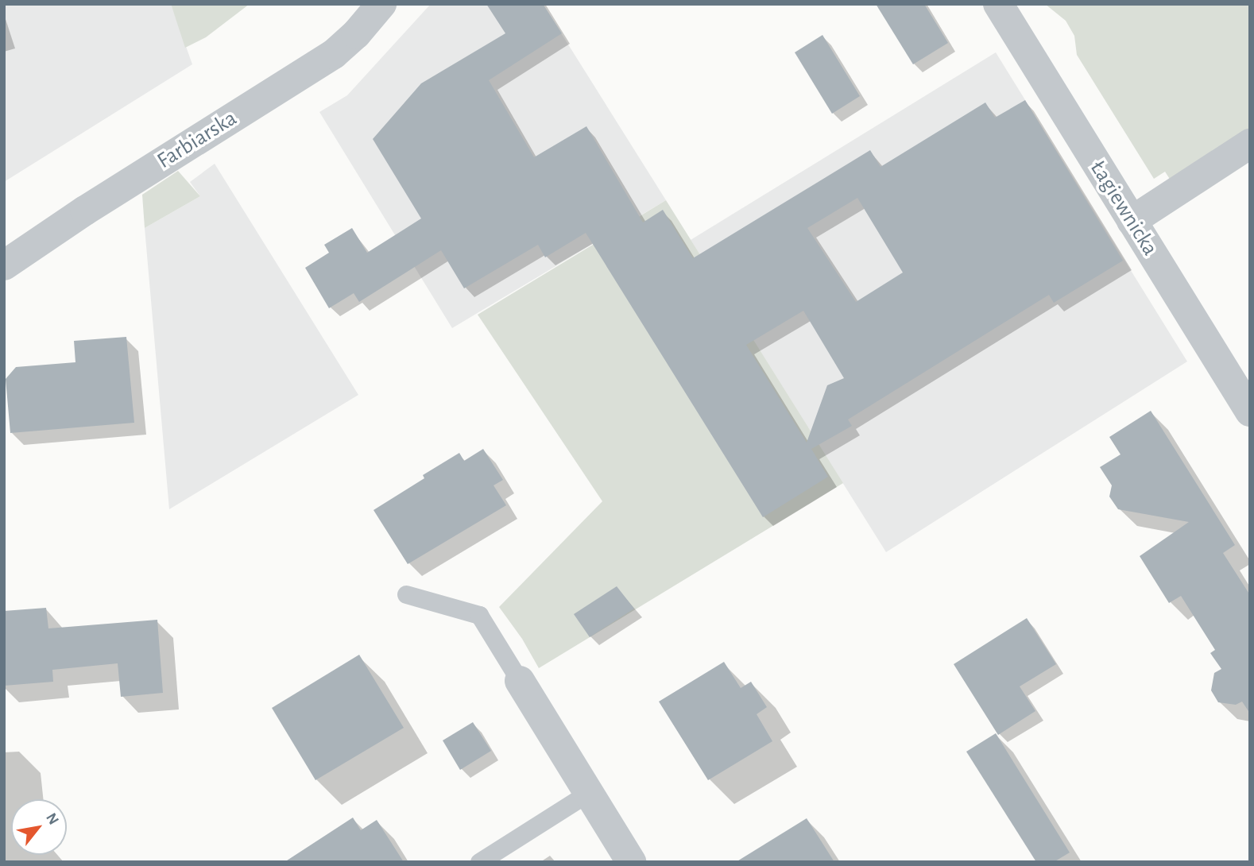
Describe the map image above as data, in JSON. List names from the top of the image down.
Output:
{
  "streets": {
    "street": ["Farbiarska", "Łagiewnicka"]
  },
  "north": "top right"
}
